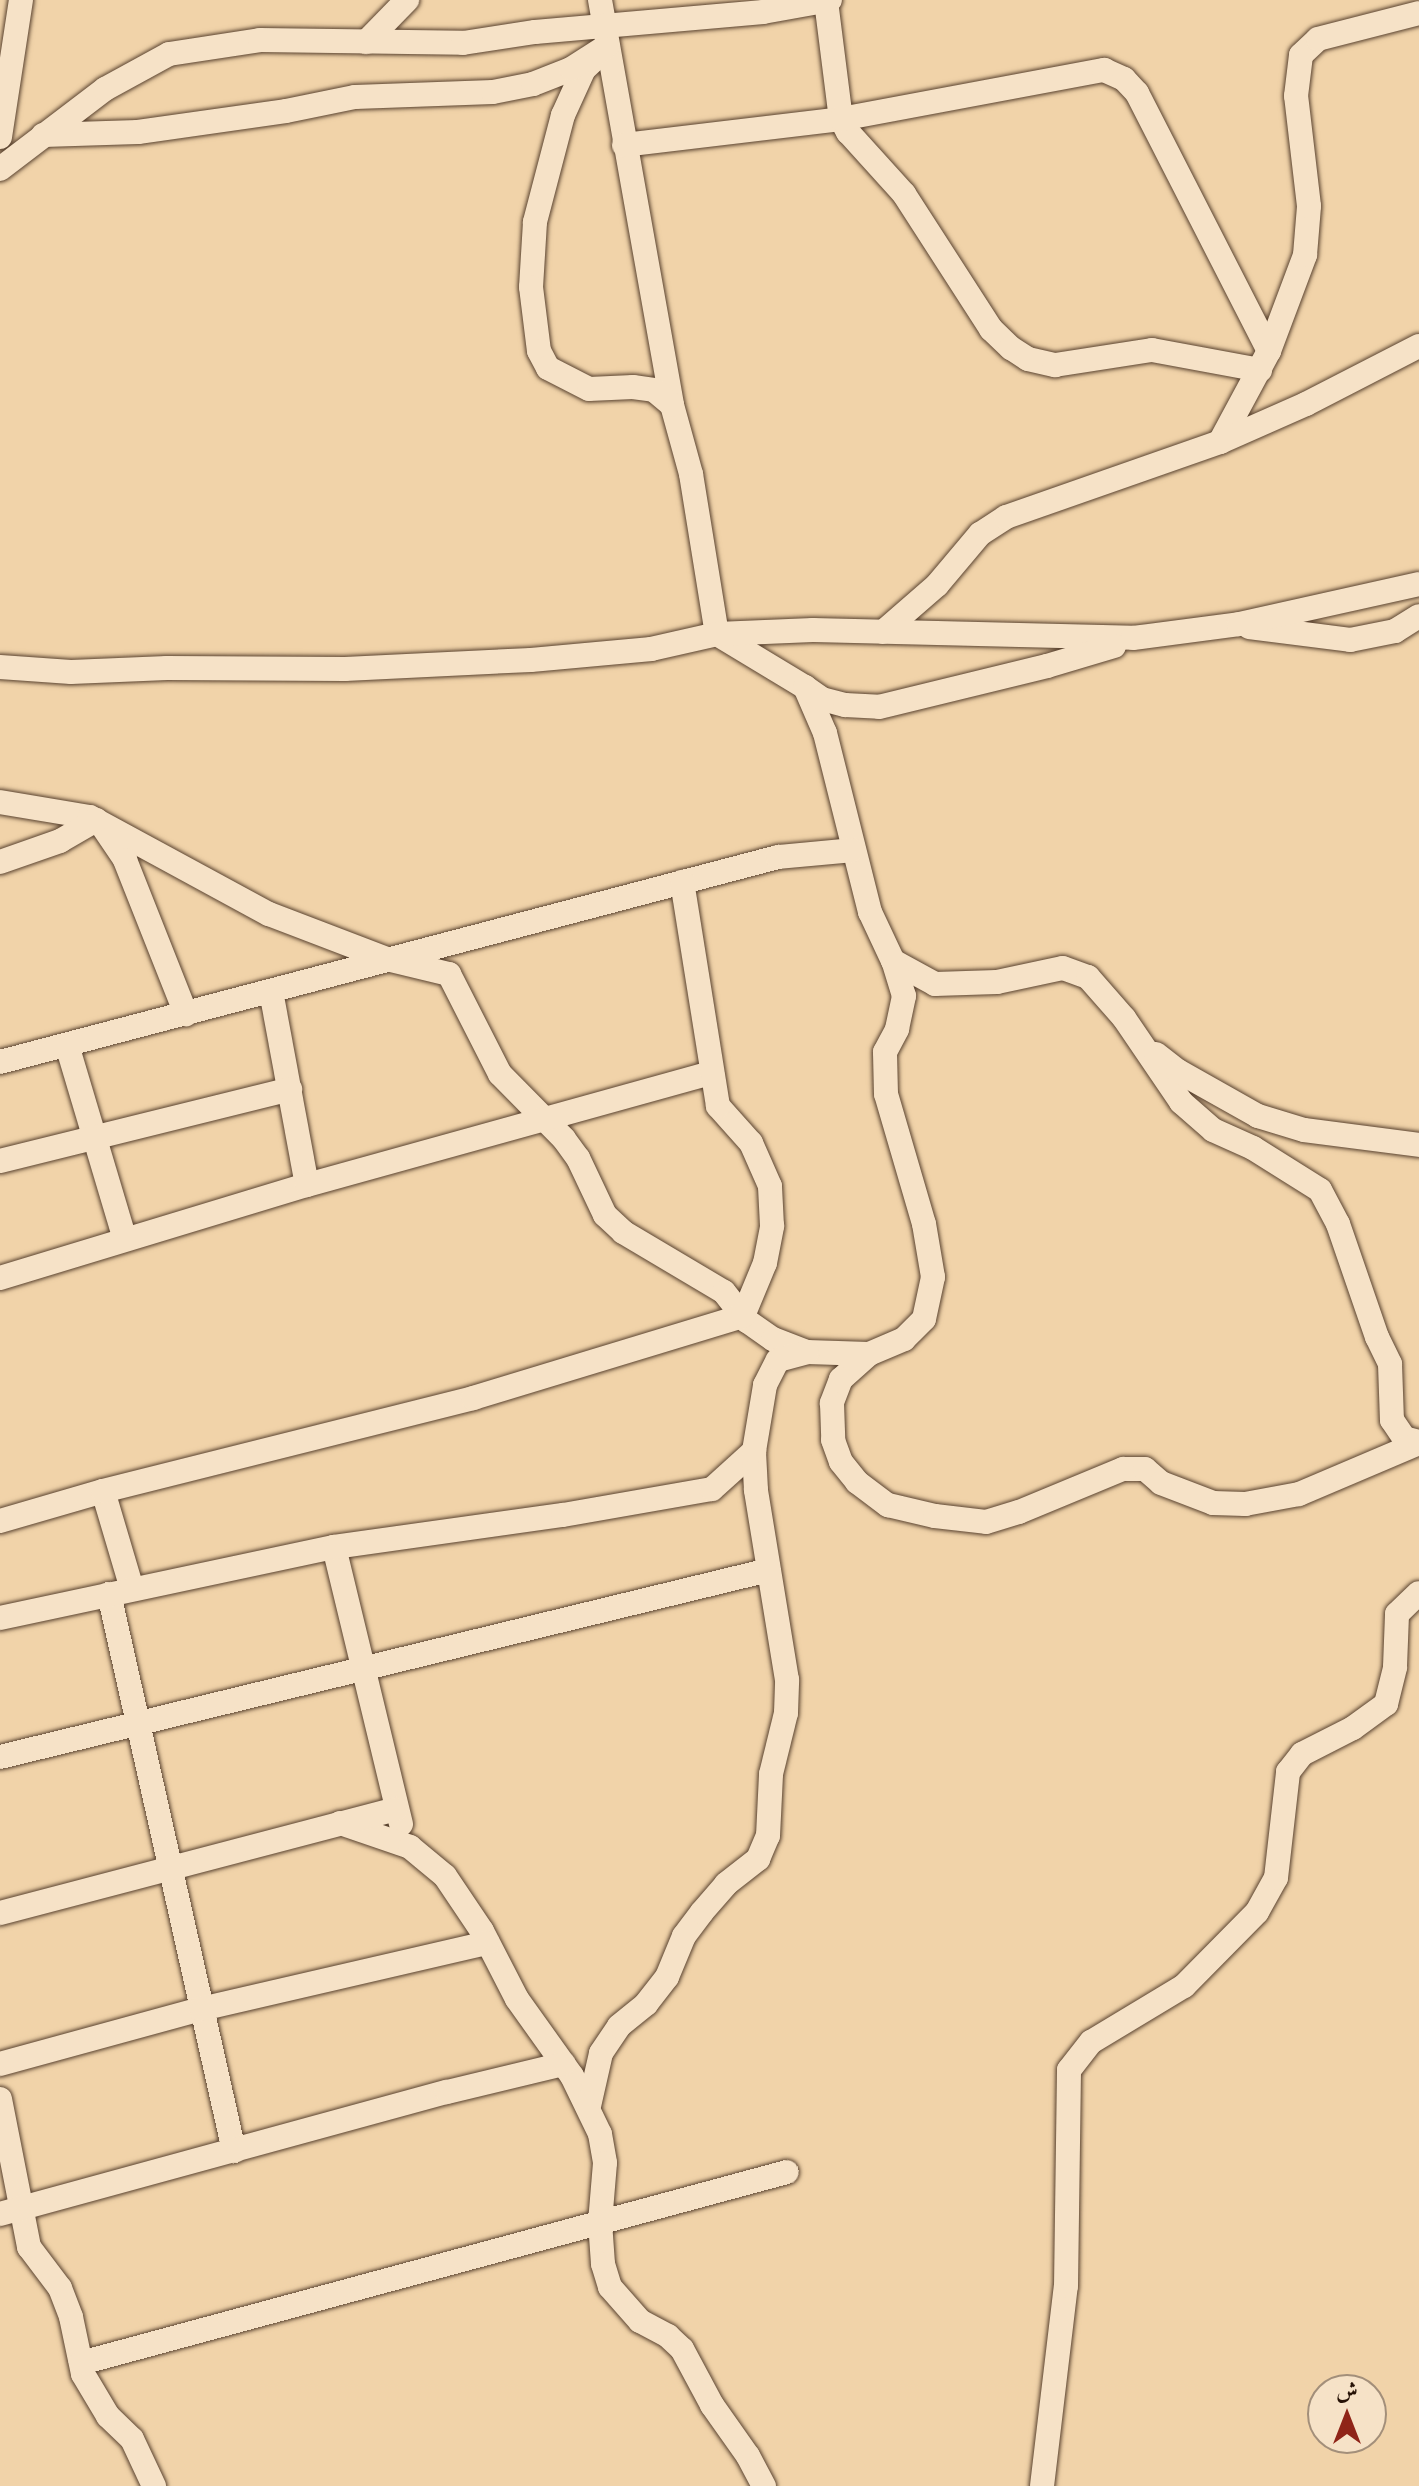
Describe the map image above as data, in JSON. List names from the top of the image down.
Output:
{
  "north": "top"
}
